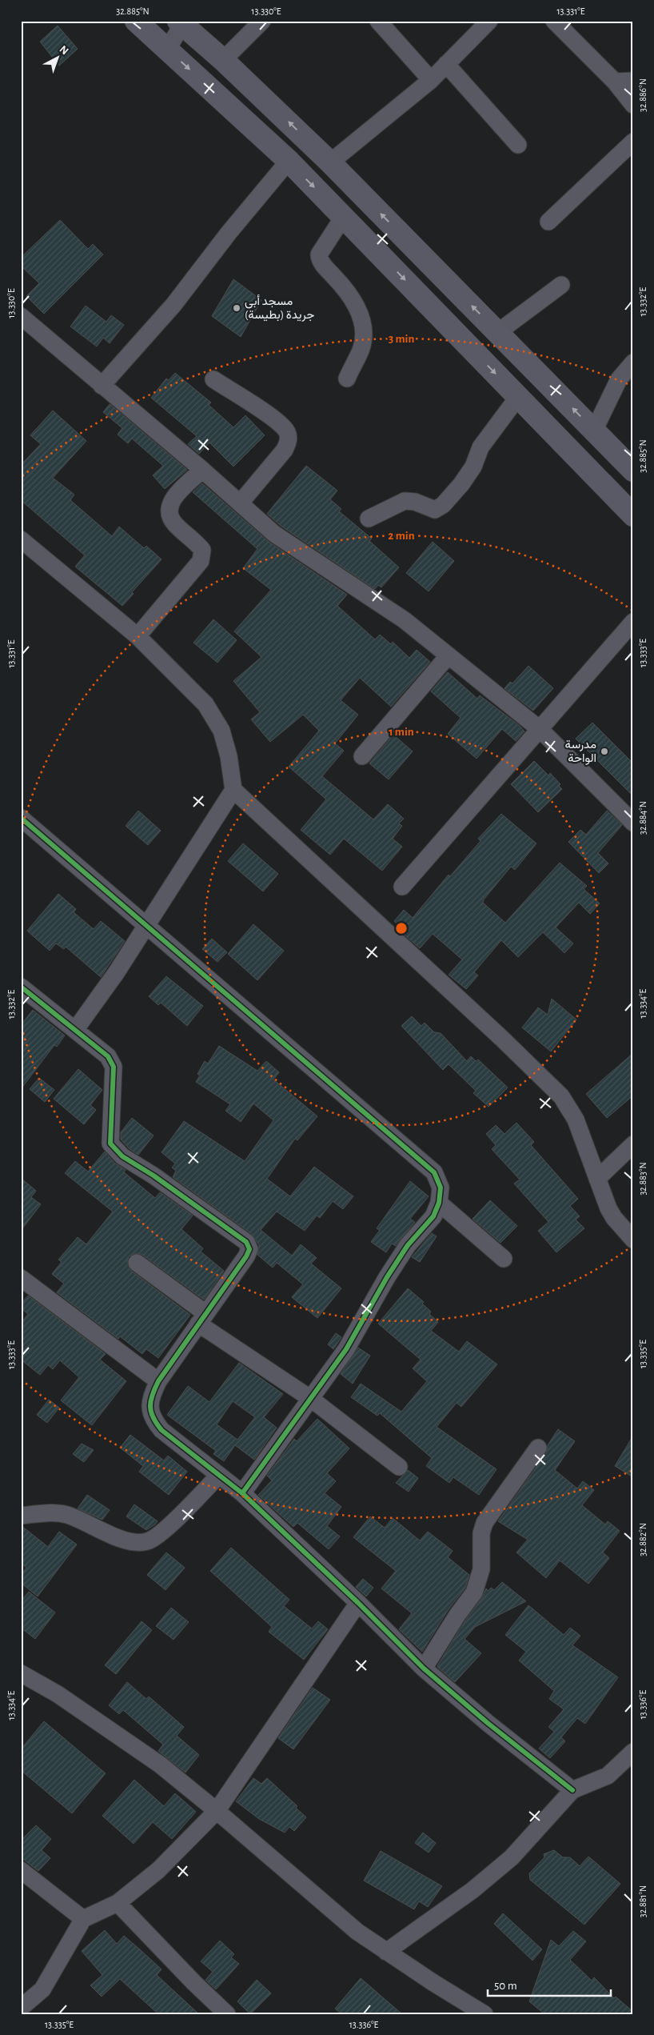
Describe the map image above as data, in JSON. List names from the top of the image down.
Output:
{
  "places": ["مسجد أبي جريدة (بطيسة)", "مدرسة الواحة"],
  "scale_bar": "50 m",
  "north": "top right",
  "coordinates": [
    "32.885°N",
    "13.330°E",
    "13.331°E",
    "32.886°N",
    "13.332°E",
    "13.333°E",
    "32.884°N",
    "13.334°E",
    "32.883°N",
    "13.335°E",
    "32.882°N",
    "13.336°E",
    "32.881°N"
  ],
  "rings": ["3 min", "2 min", "1 min"]
}
